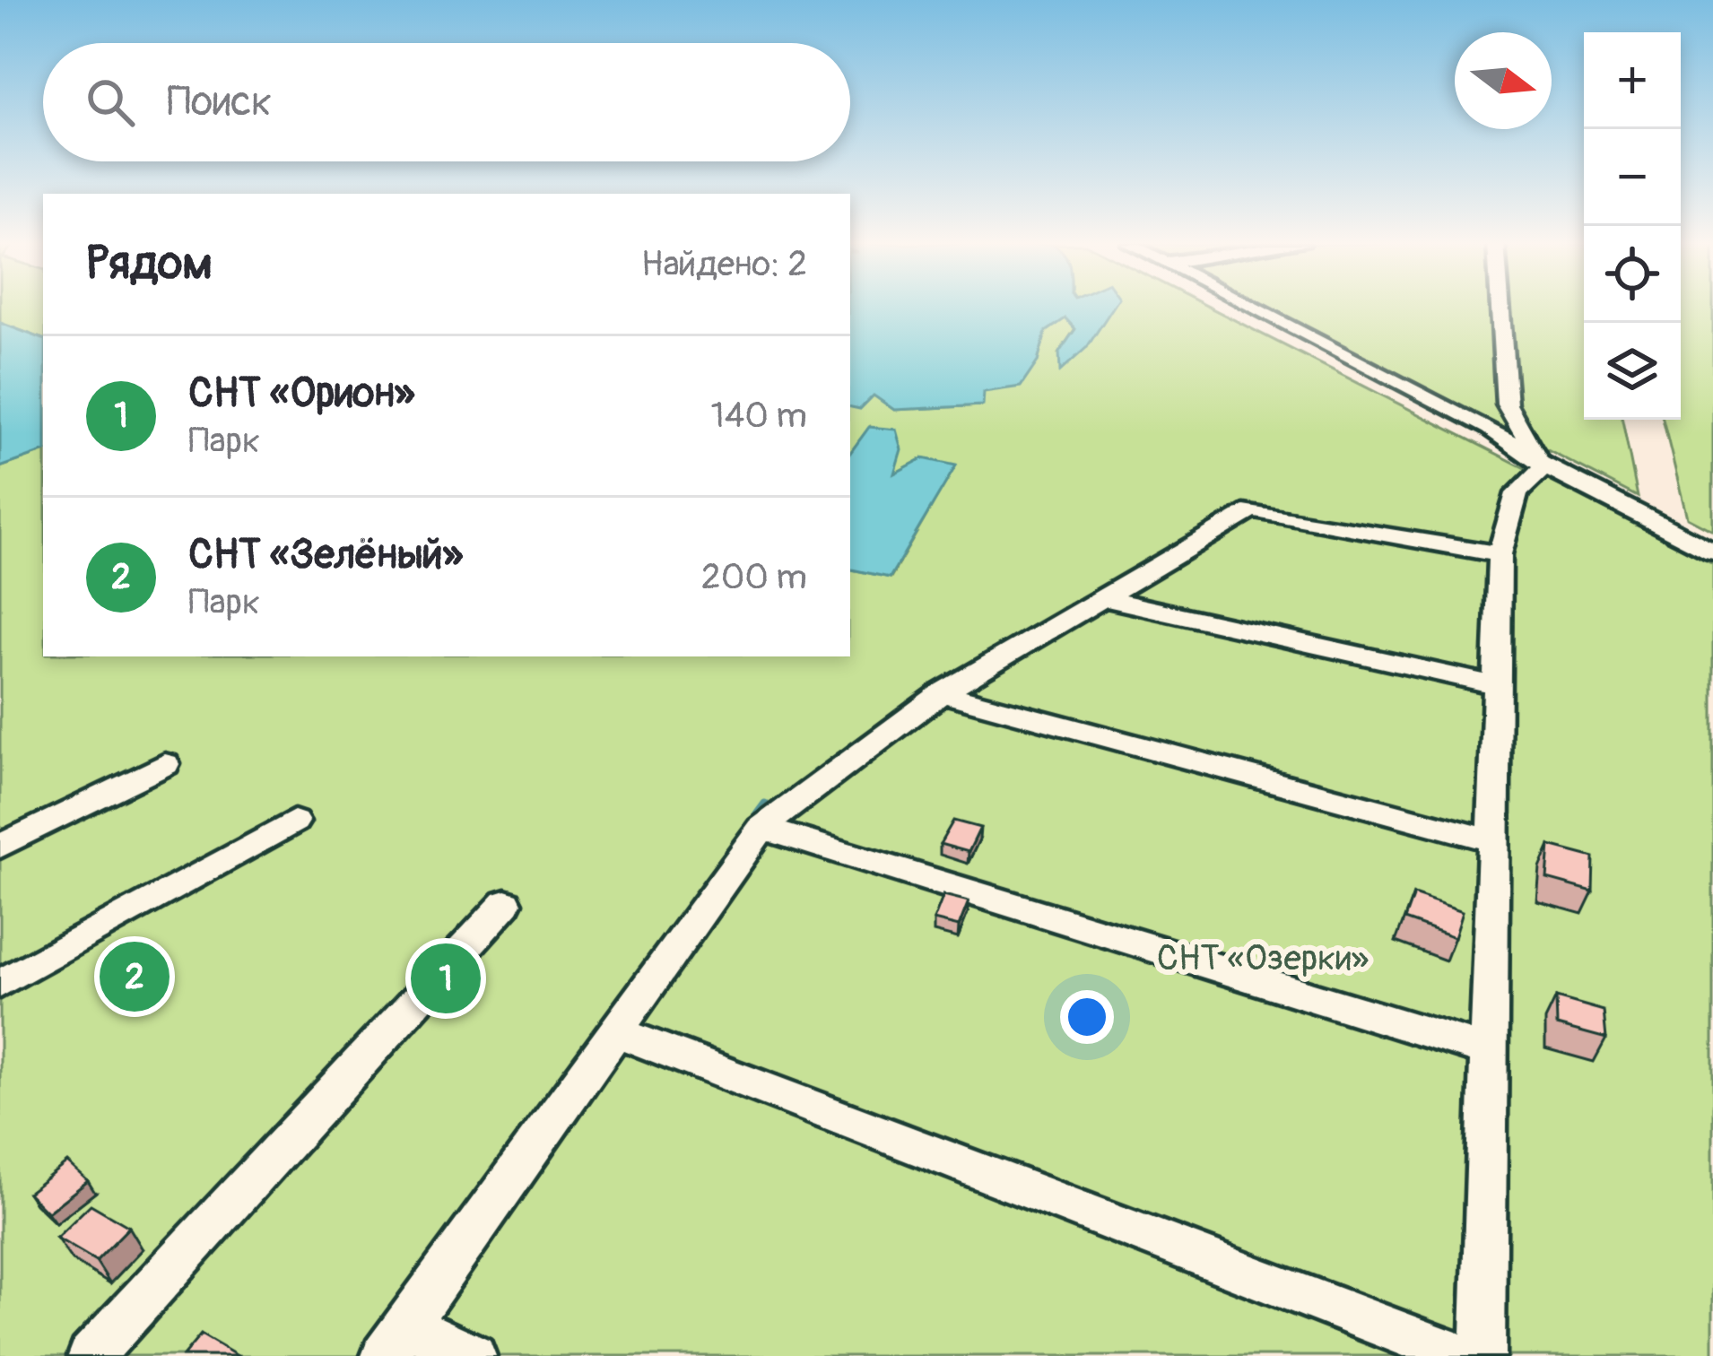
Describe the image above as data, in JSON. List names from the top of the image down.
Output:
{
  "parks": ["СНТ «Озерки»"],
  "north": "right",
  "page": {
    "map_buttons": ["+", "−"],
    "search": "Поиск",
    "heading": ["Рядом", "Найдено: 2"],
    "list": [
      {
        "mark": "1",
        "name": "СНТ «Орион»",
        "note": "Парк",
        "value": "140 m"
      },
      {
        "mark": "2",
        "name": "СНТ «Зелёный»",
        "note": "Парк",
        "value": "200 m"
      }
    ],
    "pins": ["2", "1"]
  }
}
